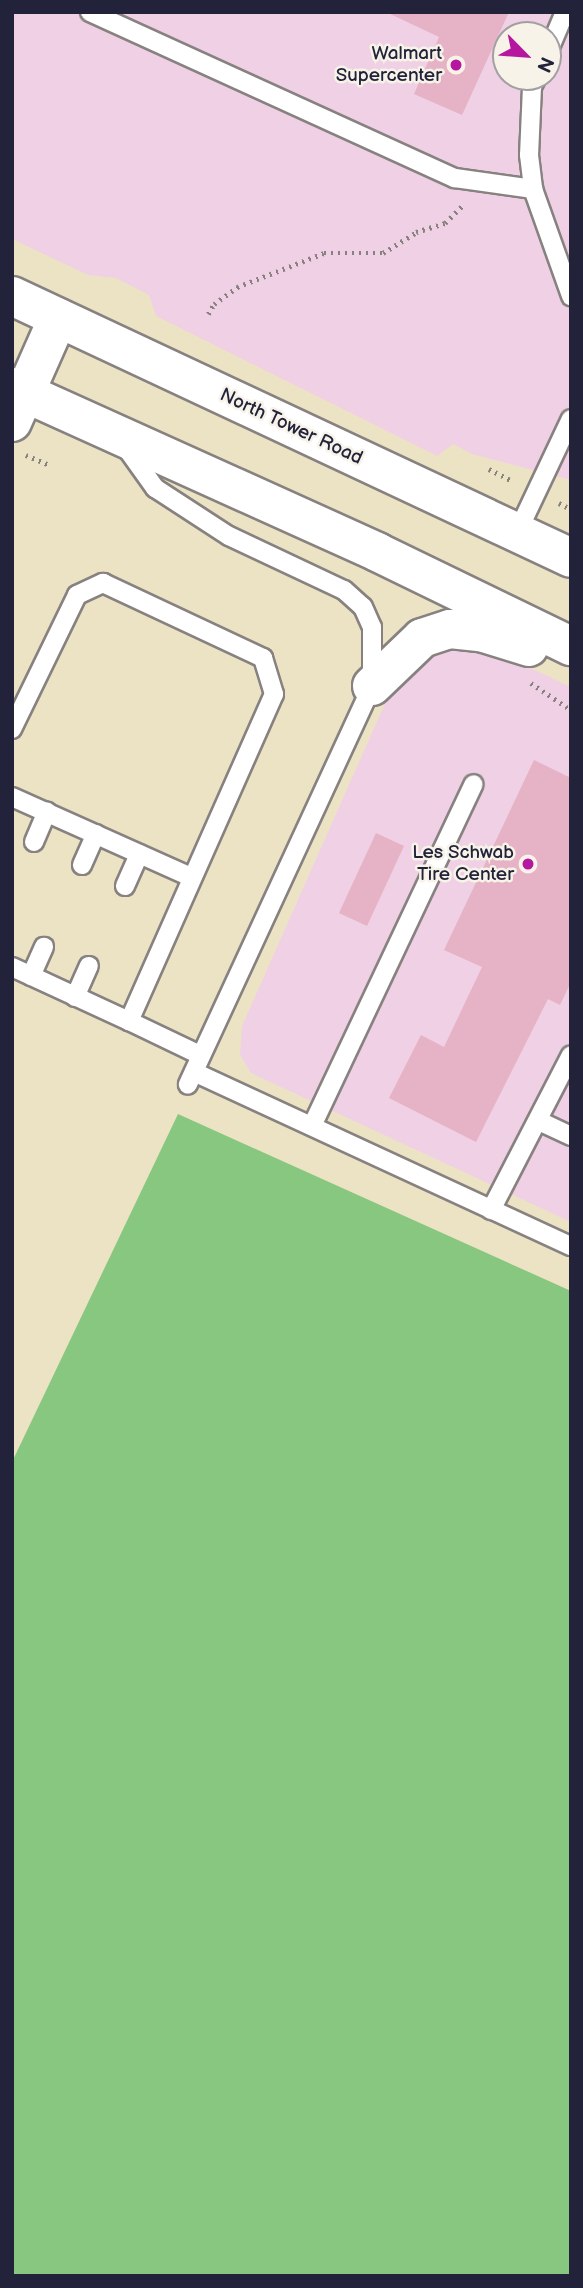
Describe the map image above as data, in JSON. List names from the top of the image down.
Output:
{
  "streets": {
    "main road": ["North Tower Road"]
  },
  "places": ["Walmart Supercenter", "Les Schwab Tire Center"],
  "north": "bottom right"
}
